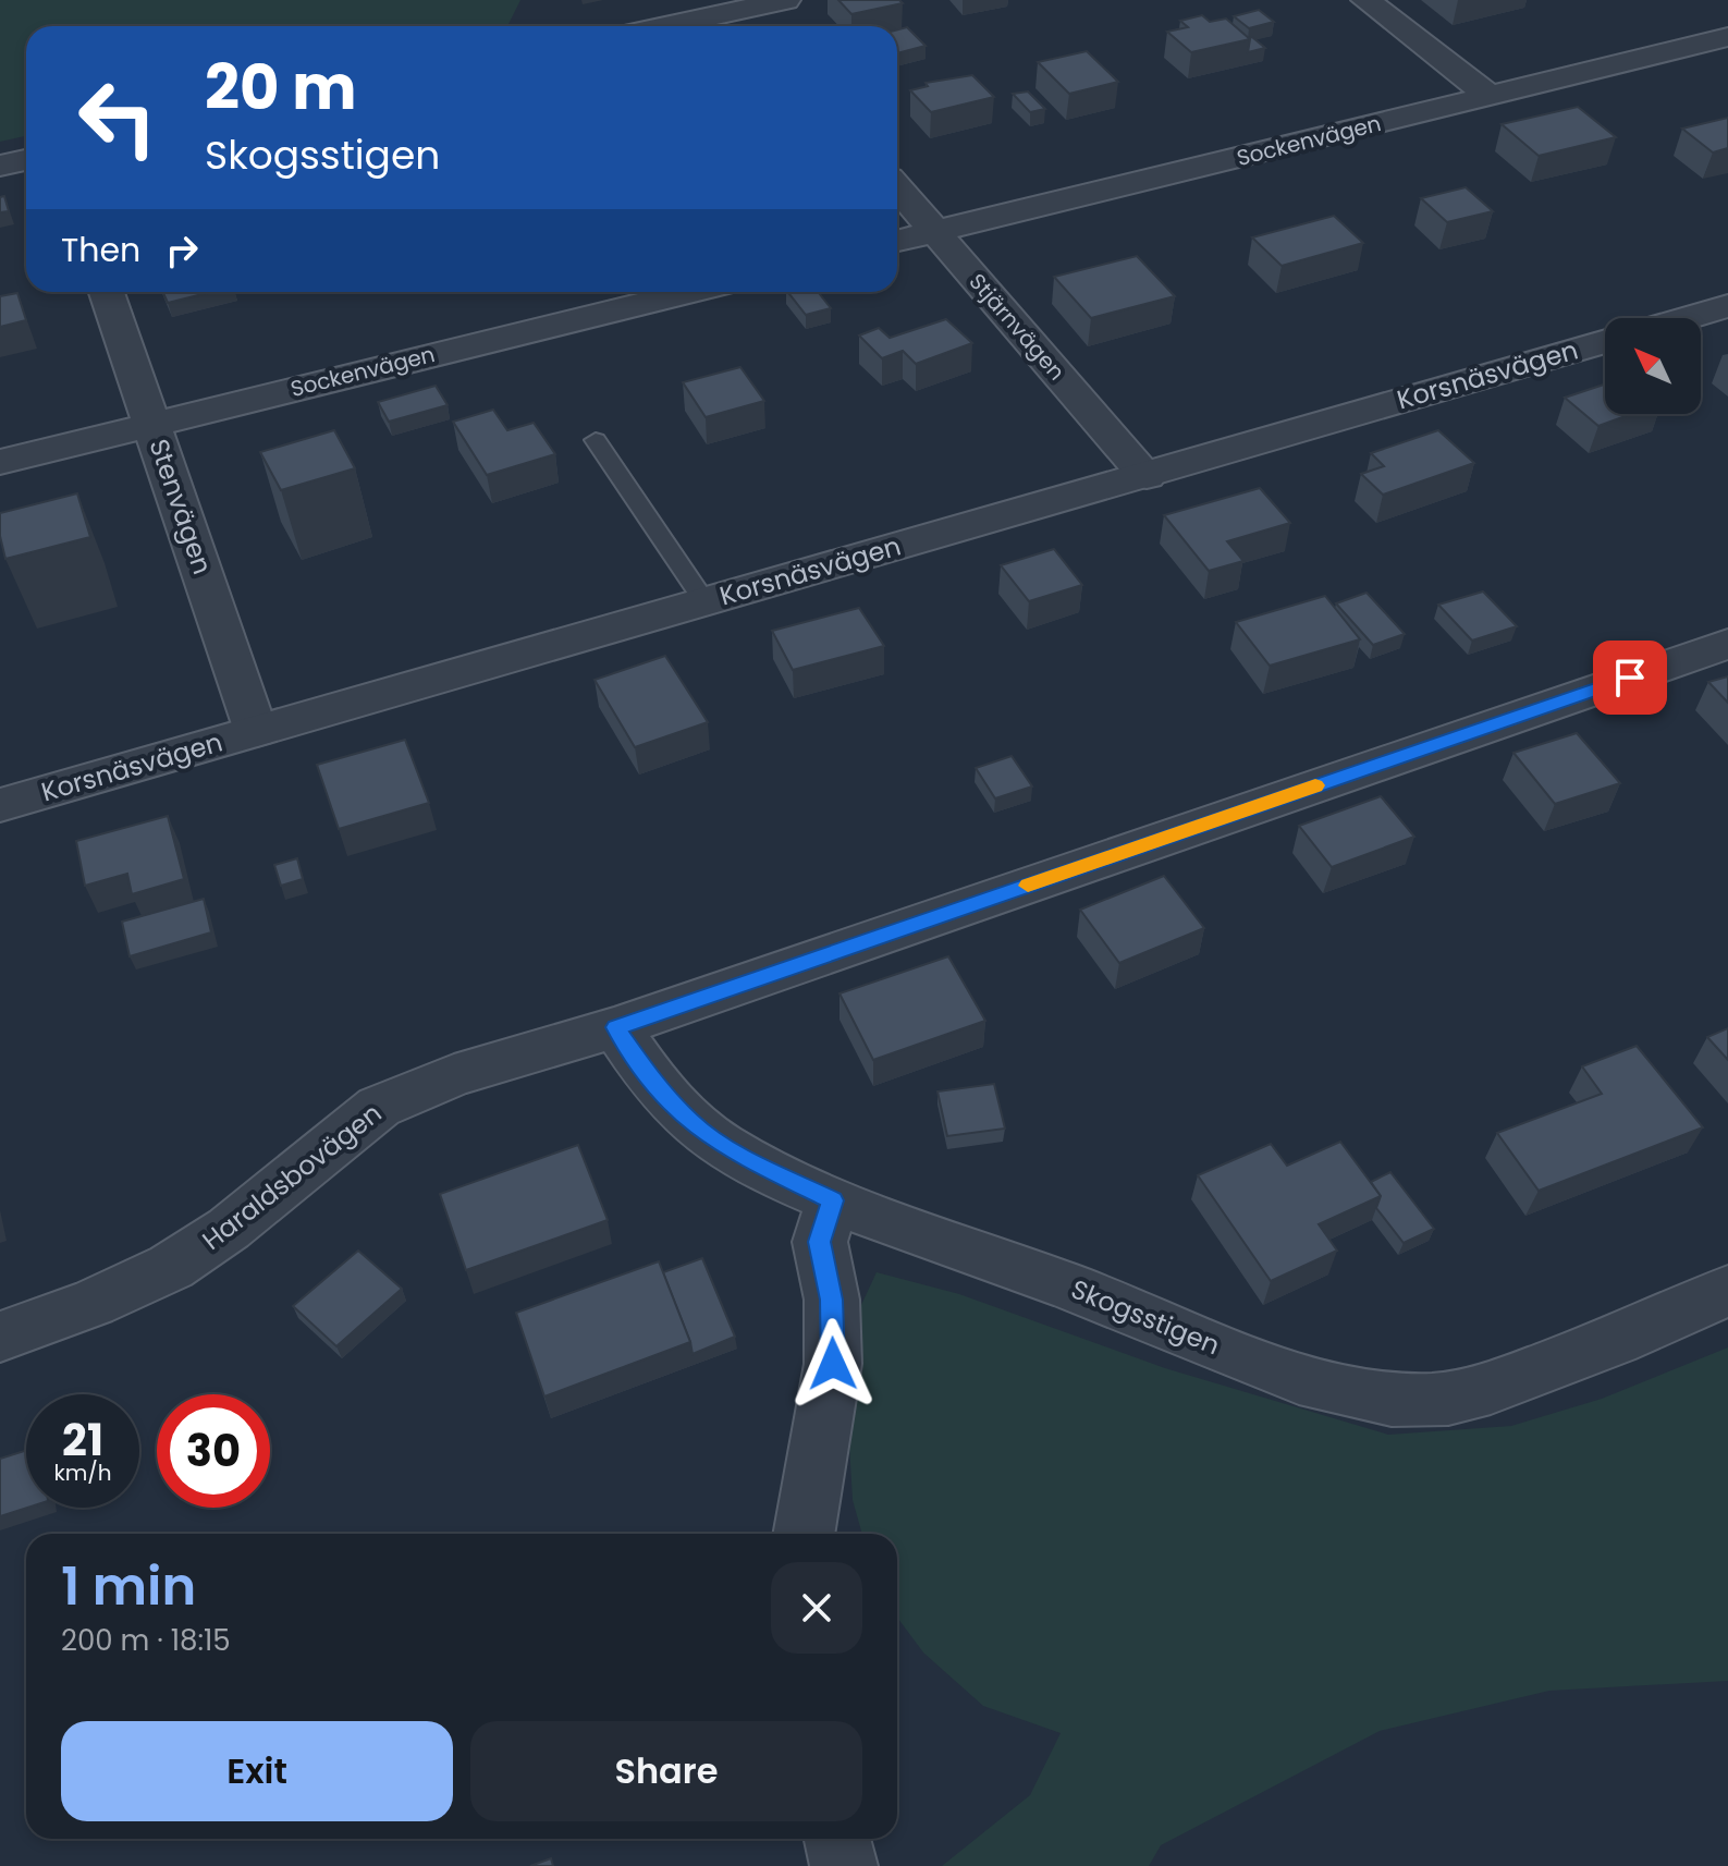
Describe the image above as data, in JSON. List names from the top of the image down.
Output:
{
  "streets": {
    "street": [
      "Sockenvägen",
      "Stjärnvägen",
      "Korsnäsvägen",
      "Stenvägen",
      "Haraldsbovägen",
      "Skogsstigen"
    ]
  },
  "crossings": [
    ["Sockenvägen", "Stjärnvägen"],
    ["Sockenvägen", "Stenvägen"],
    ["Stjärnvägen", "Korsnäsvägen"],
    ["Korsnäsvägen", "Stenvägen"],
    ["Haraldsbovägen", "Skogsstigen"]
  ],
  "north": "top left",
  "page": {
    "turn": ["20 m", "Skogsstigen"],
    "then": "Then",
    "speed": "21 km/h",
    "limit": "30",
    "heading": ["1 min", "200 m · 18:15"],
    "buttons": ["Exit", "Share"]
  }
}
